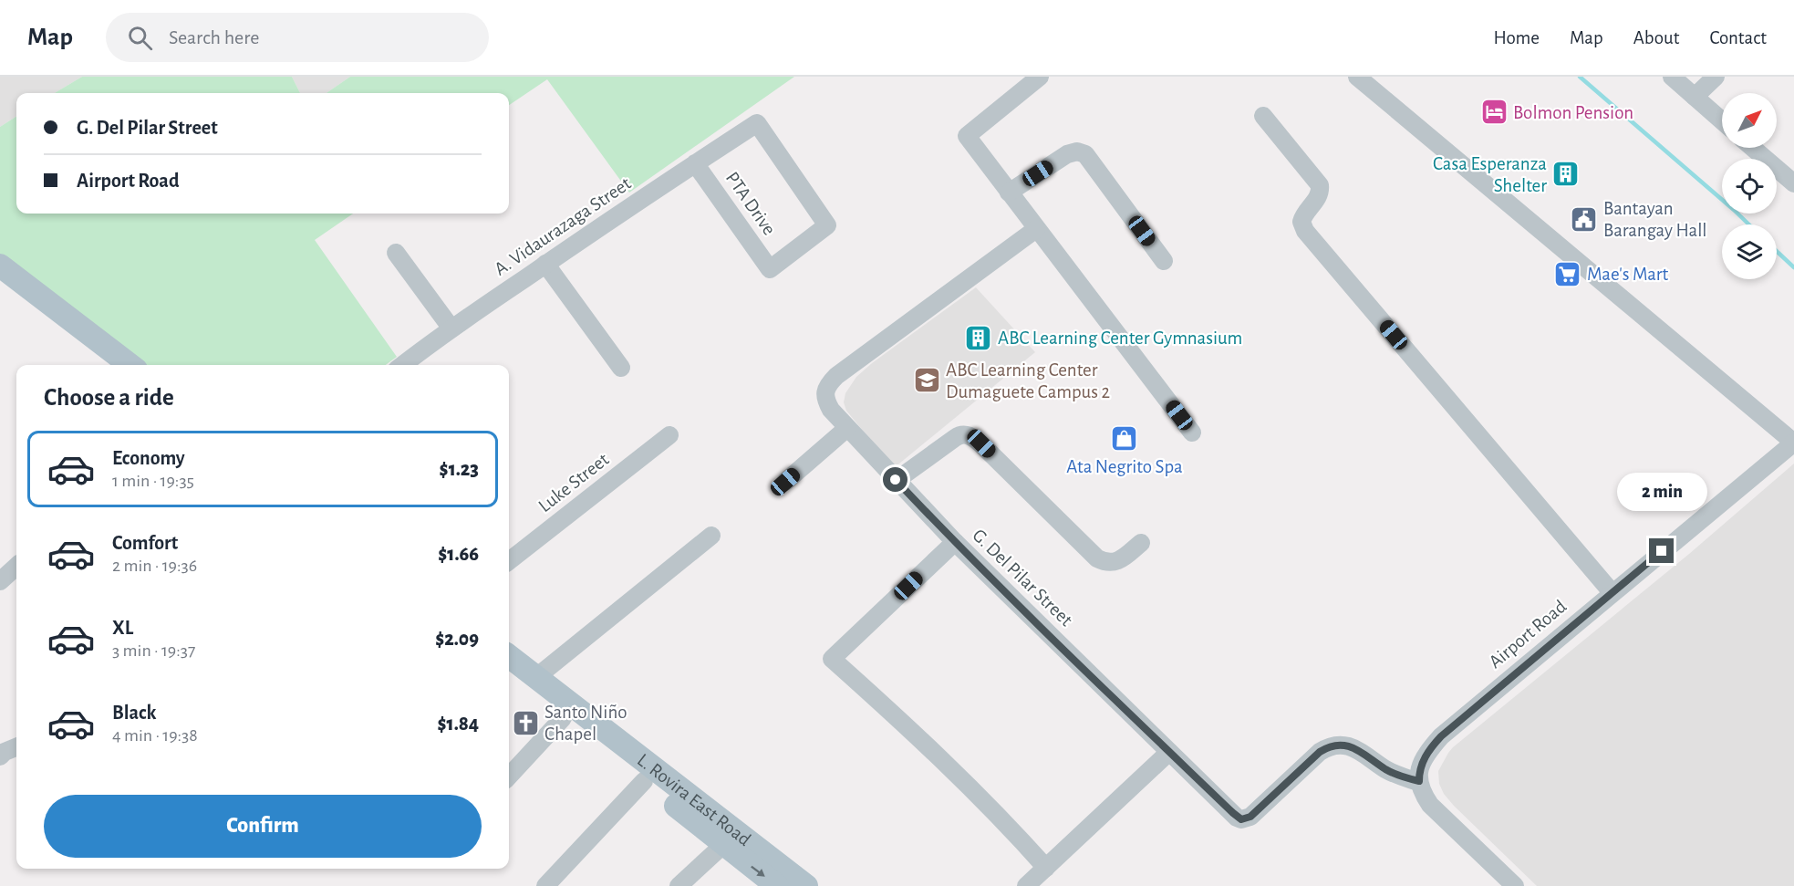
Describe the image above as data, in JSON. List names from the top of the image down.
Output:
{
  "streets": {
    "main road": ["L. Rovira East Road"],
    "street": [
      "PTA Drive",
      "A. Vidaurazaga Street",
      "Luke Street",
      "G. Del Pilar Street",
      "Airport Road"
    ]
  },
  "crossings": [
    ["PTA Drive", "A. Vidaurazaga Street"],
    ["G. Del Pilar Street", "Airport Road"]
  ],
  "places": {
    "hotel": ["Bolmon Pension"],
    "building": ["Casa Esperanza Shelter", "ABC Learning Center Gymnasium"],
    "public building": ["Bantayan Barangay Hall"],
    "supermarket": ["Mae's Mart"],
    "school or university": ["ABC Learning Center Dumaguete Campus 2"],
    "shop": ["Ata Negrito Spa"],
    "church": ["Santo Niño Chapel"]
  },
  "north": "top right",
  "page": {
    "header": "Map",
    "search": "Search here",
    "nav": [
      "Home",
      "Map",
      "About",
      "Contact"
    ],
    "banner": ["G. Del Pilar Street", "Airport Road"],
    "heading": "Choose a ride",
    "list": [
      {
        "name": "Economy",
        "note": "1 min · 19:35",
        "value": "$1.23"
      },
      {
        "name": "Comfort",
        "note": "2 min · 19:36",
        "value": "$1.66"
      },
      {
        "name": "XL",
        "note": "3 min · 19:37",
        "value": "$2.09"
      },
      {
        "name": "Black",
        "note": "4 min · 19:38",
        "value": "$1.84"
      }
    ],
    "bubble": "2 min",
    "buttons": "Confirm"
  }
}
